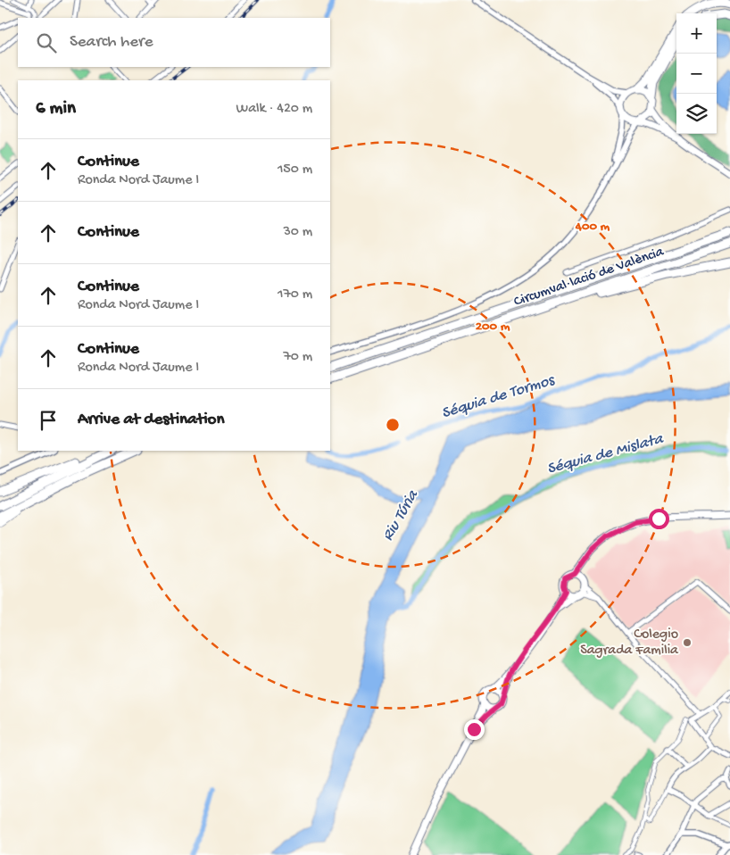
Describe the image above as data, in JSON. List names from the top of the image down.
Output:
{
  "streets": {
    "highway": ["Circumval·lació de València"]
  },
  "water": ["Séquia de Tormos", "Séquia de Mislata", "Riu Túria"],
  "places": ["Colegio Sagrada Familia"],
  "page": {
    "map_buttons": ["+", "−"],
    "search": "Search here",
    "heading": ["6 min", "Walk · 420 m"],
    "list": [
      ["Continue", "Ronda Nord Jaume I", "150 m"],
      ["Continue", "30 m"],
      ["Continue", "Ronda Nord Jaume I", "170 m"],
      ["Continue", "Ronda Nord Jaume I", "70 m"],
      "Arrive at destination"
    ]
  },
  "rings": ["400 m", "200 m"]
}
